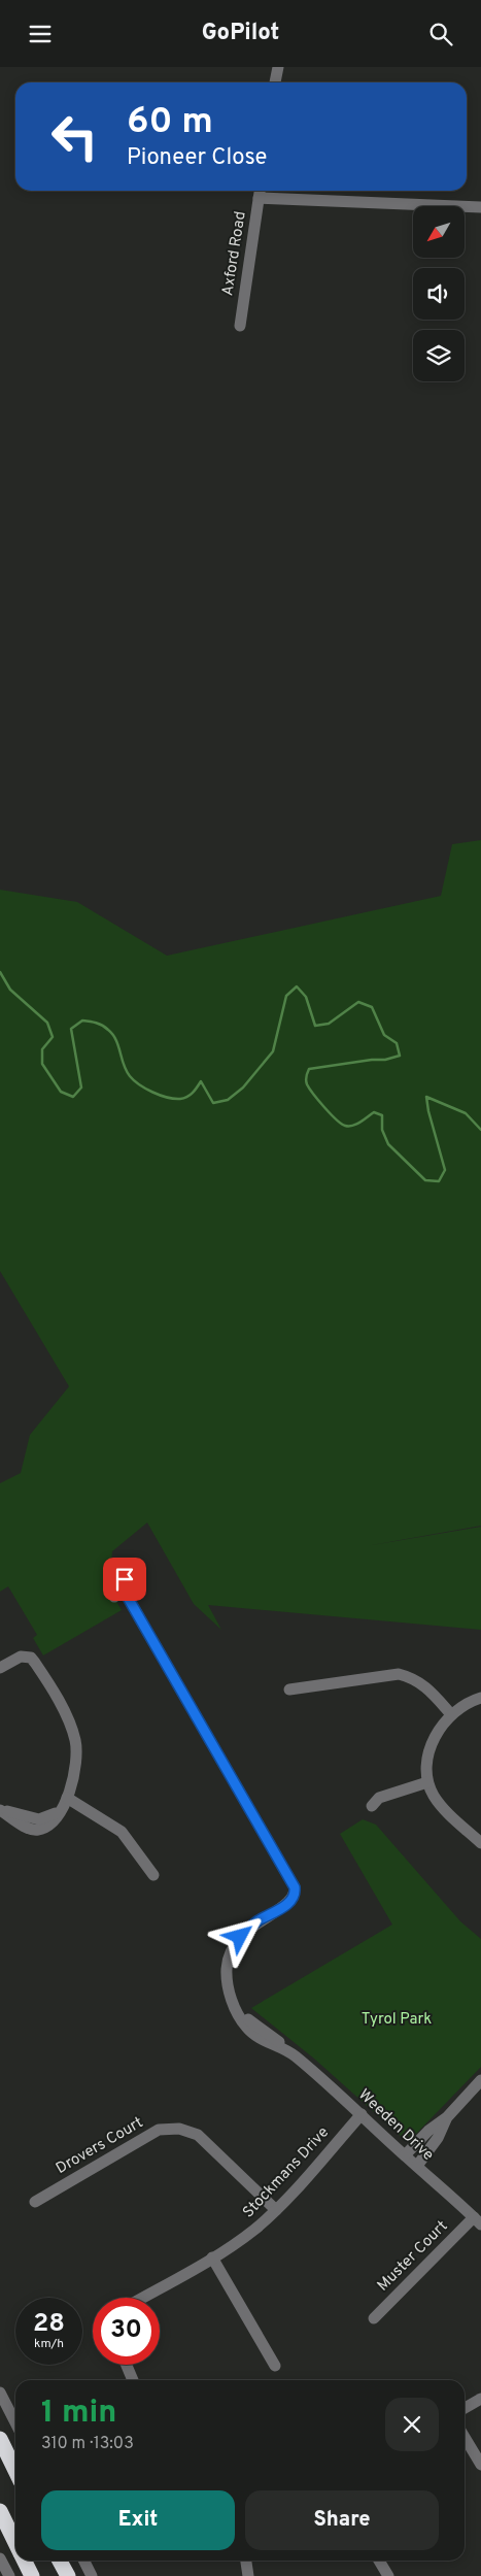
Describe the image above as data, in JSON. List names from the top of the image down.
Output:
{
  "streets": {
    "street": [
      "Axford Road",
      "Weeden Drive",
      "Drovers Court",
      "Stockmans Drive",
      "Muster Court"
    ]
  },
  "crossings": [
    ["Weeden Drive", "Stockmans Drive"],
    ["Weeden Drive", "Muster Court"],
    ["Drovers Court", "Stockmans Drive"]
  ],
  "parks": ["Tyrol Park"],
  "north": "bottom left",
  "page": {
    "header": "GoPilot",
    "turn": ["60 m", "Pioneer Close"],
    "speed": "28 km/h",
    "limit": "30",
    "heading": ["1 min", "310 m · 13:03"],
    "buttons": ["Exit", "Share"]
  }
}
